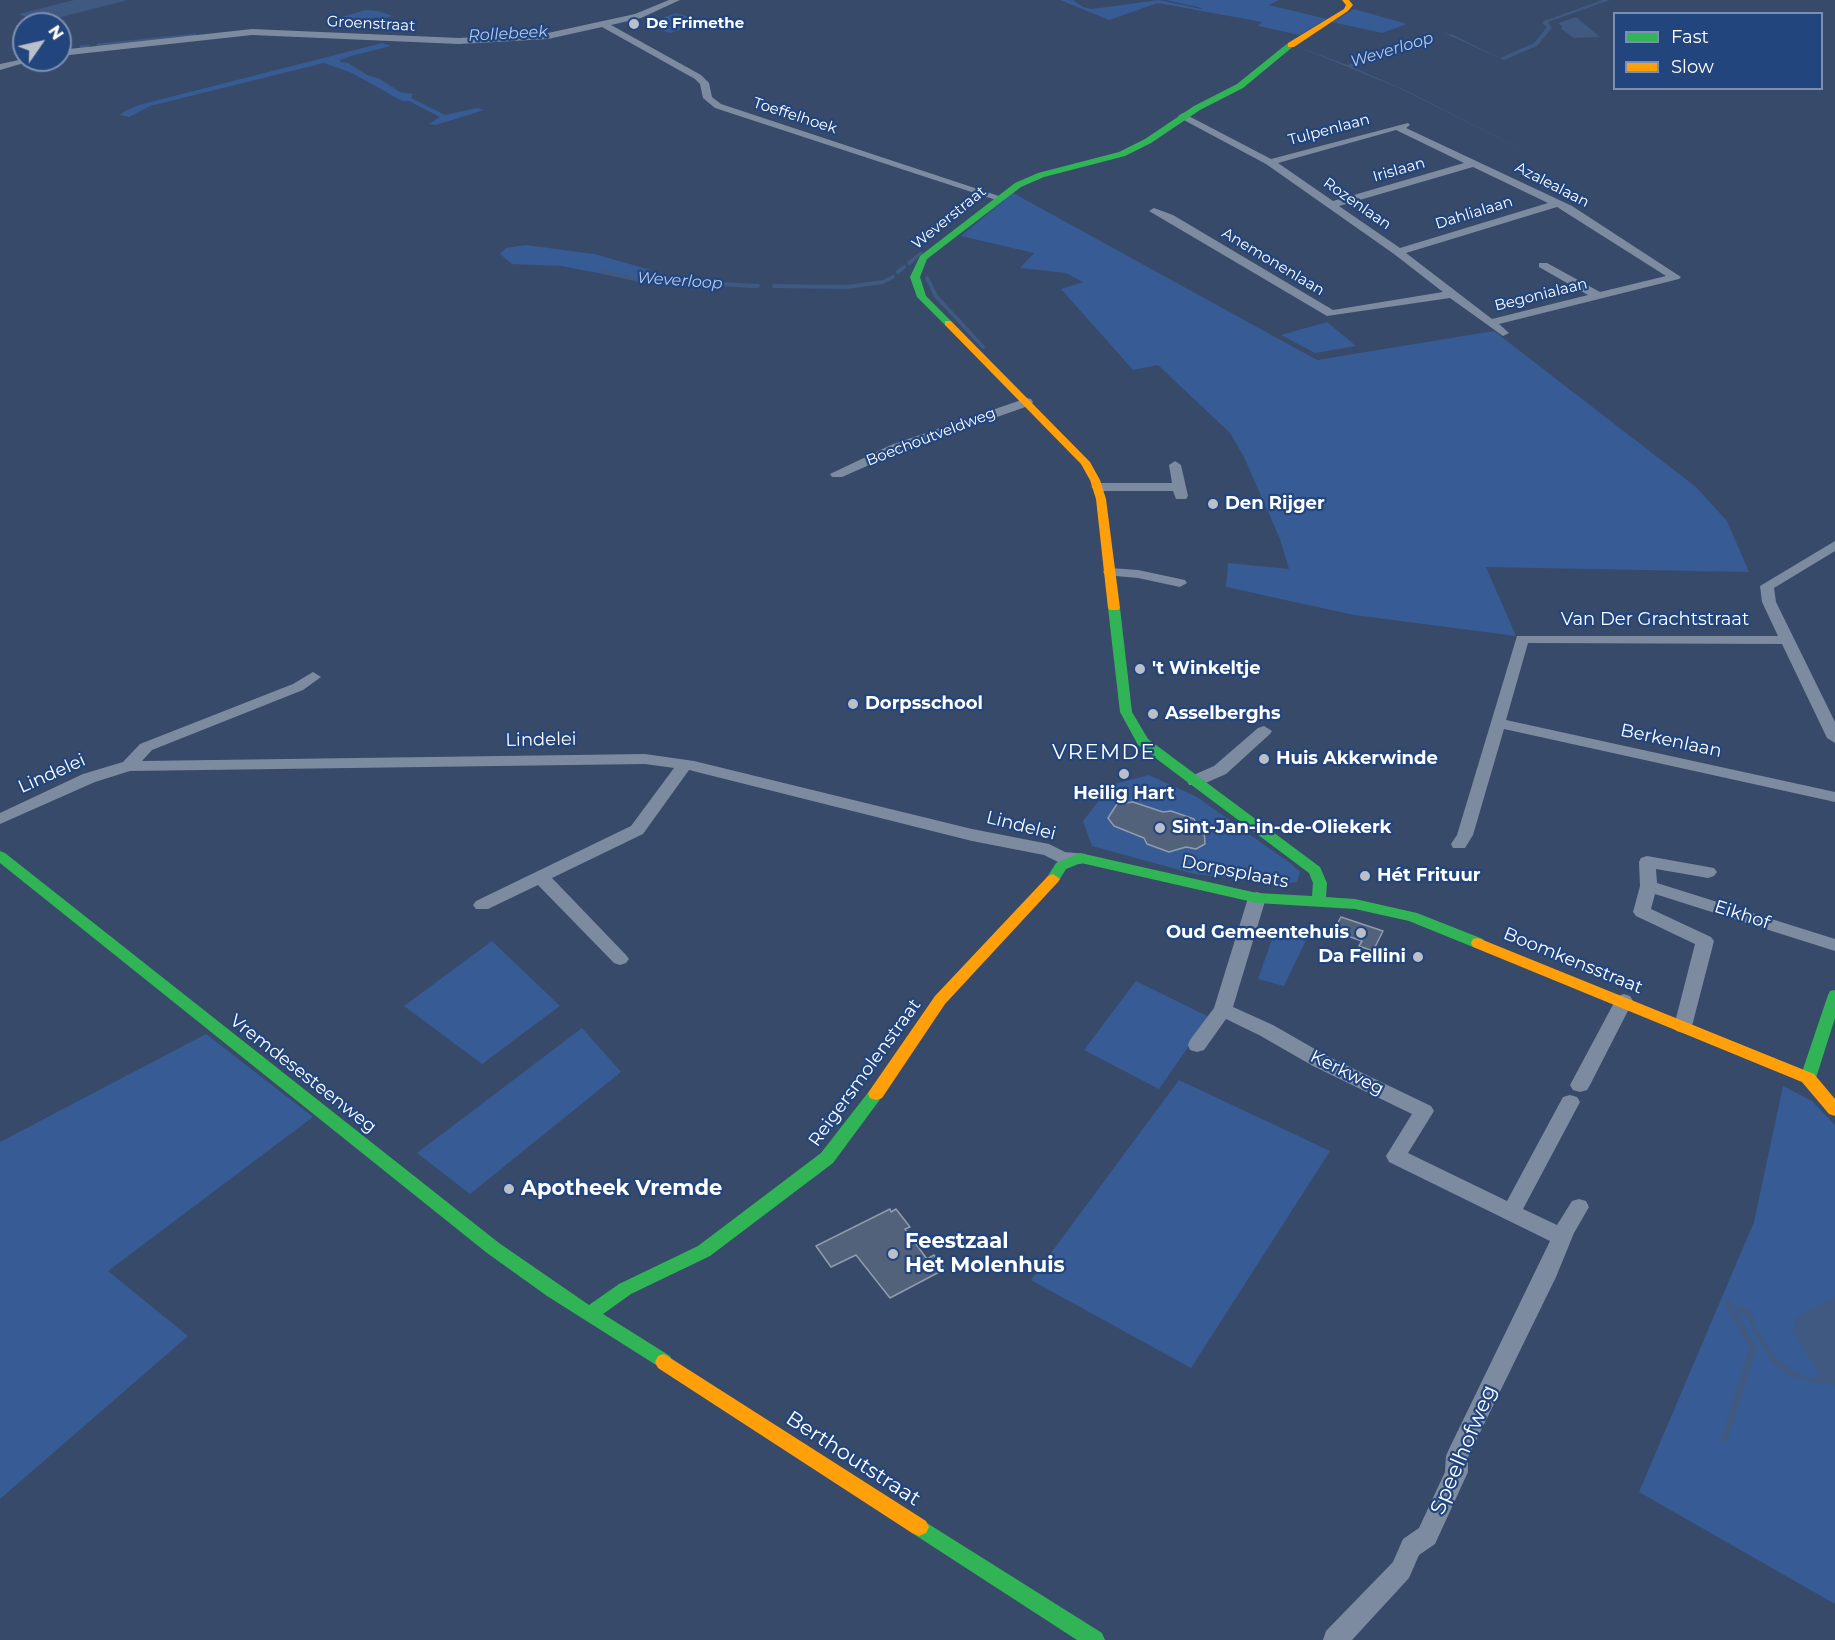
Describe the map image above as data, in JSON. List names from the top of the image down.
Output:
{
  "streets": {
    "street": [
      "Groenstraat",
      "Toeffelhoek",
      "Tulpenlaan",
      "Irislaan",
      "Azalealaan",
      "Rozenlaan",
      "Dahlialaan",
      "Weverstraat",
      "Anemonenlaan",
      "Begonialaan",
      "Boechoutveldweg",
      "Van Der Grachtstraat",
      "Lindelei",
      "Berkenlaan",
      "Dorpsplaats",
      "Eikhof",
      "Boomkensstraat",
      "Reigersmolenstraat",
      "Kerkweg",
      "Vremdesesteenweg",
      "Speelhofweg",
      "Berthoutstraat"
    ]
  },
  "crossings": [
    ["Groenstraat", "Toeffelhoek"],
    ["Toeffelhoek", "Weverstraat"],
    ["Tulpenlaan", "Azalealaan"],
    ["Tulpenlaan", "Rozenlaan"],
    ["Irislaan", "Azalealaan"],
    ["Irislaan", "Rozenlaan"],
    ["Azalealaan", "Dahlialaan"],
    ["Azalealaan", "Begonialaan"],
    ["Rozenlaan", "Dahlialaan"],
    ["Rozenlaan", "Weverstraat"],
    ["Rozenlaan", "Anemonenlaan"],
    ["Rozenlaan", "Begonialaan"],
    ["Weverstraat", "Boechoutveldweg"],
    ["Weverstraat", "Dorpsplaats"],
    ["Van Der Grachtstraat", "Berkenlaan"],
    ["Lindelei", "Dorpsplaats"],
    ["Lindelei", "Reigersmolenstraat"],
    ["Dorpsplaats", "Boomkensstraat"],
    ["Dorpsplaats", "Reigersmolenstraat"],
    ["Eikhof", "Boomkensstraat"],
    ["Reigersmolenstraat", "Vremdesesteenweg"],
    ["Reigersmolenstraat", "Berthoutstraat"],
    ["Vremdesesteenweg", "Berthoutstraat"]
  ],
  "districts": ["VREMDE"],
  "water": ["Rollebeek", "Weverloop"],
  "places": [
    "De Frimethe",
    "Den Rijger",
    "'t Winkeltje",
    "Dorpsschool",
    "Asselberghs",
    "Huis Akkerwinde",
    "Heilig Hart",
    "Sint-Jan-in-de-Oliekerk",
    "Hét Frituur",
    "Oud Gemeentehuis",
    "Da Fellini",
    "Apotheek Vremde",
    "Feestzaal Het Molenhuis"
  ],
  "legend": ["Fast", "Slow"],
  "north": "top right"
}
